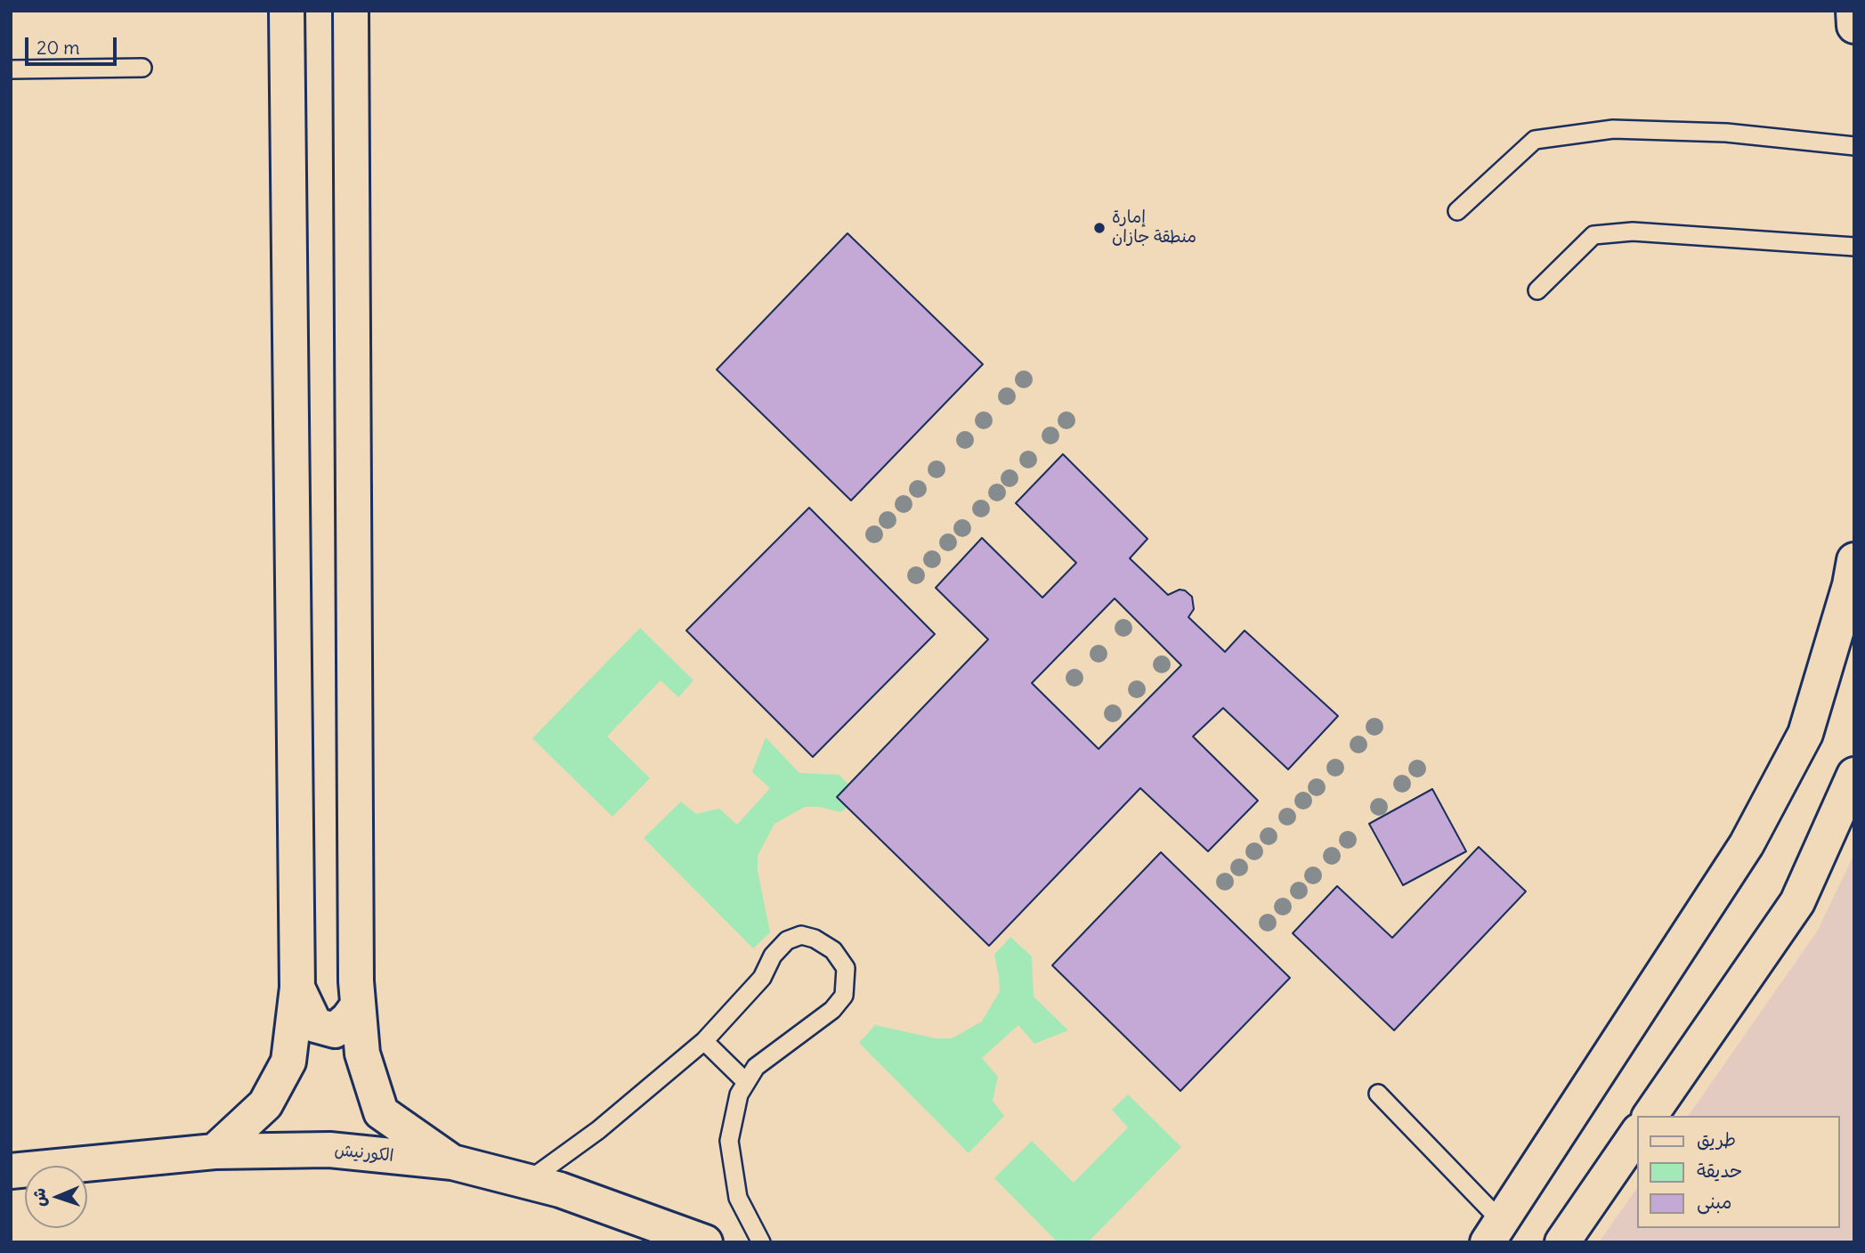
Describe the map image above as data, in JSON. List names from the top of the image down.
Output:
{
  "streets": {
    "main road": ["الكورنيش"]
  },
  "places": ["إمارة منطقة جازان"],
  "legend": ["طريق", "حديقة", "مبنى"],
  "scale_bar": "20 m",
  "north": "left"
}
